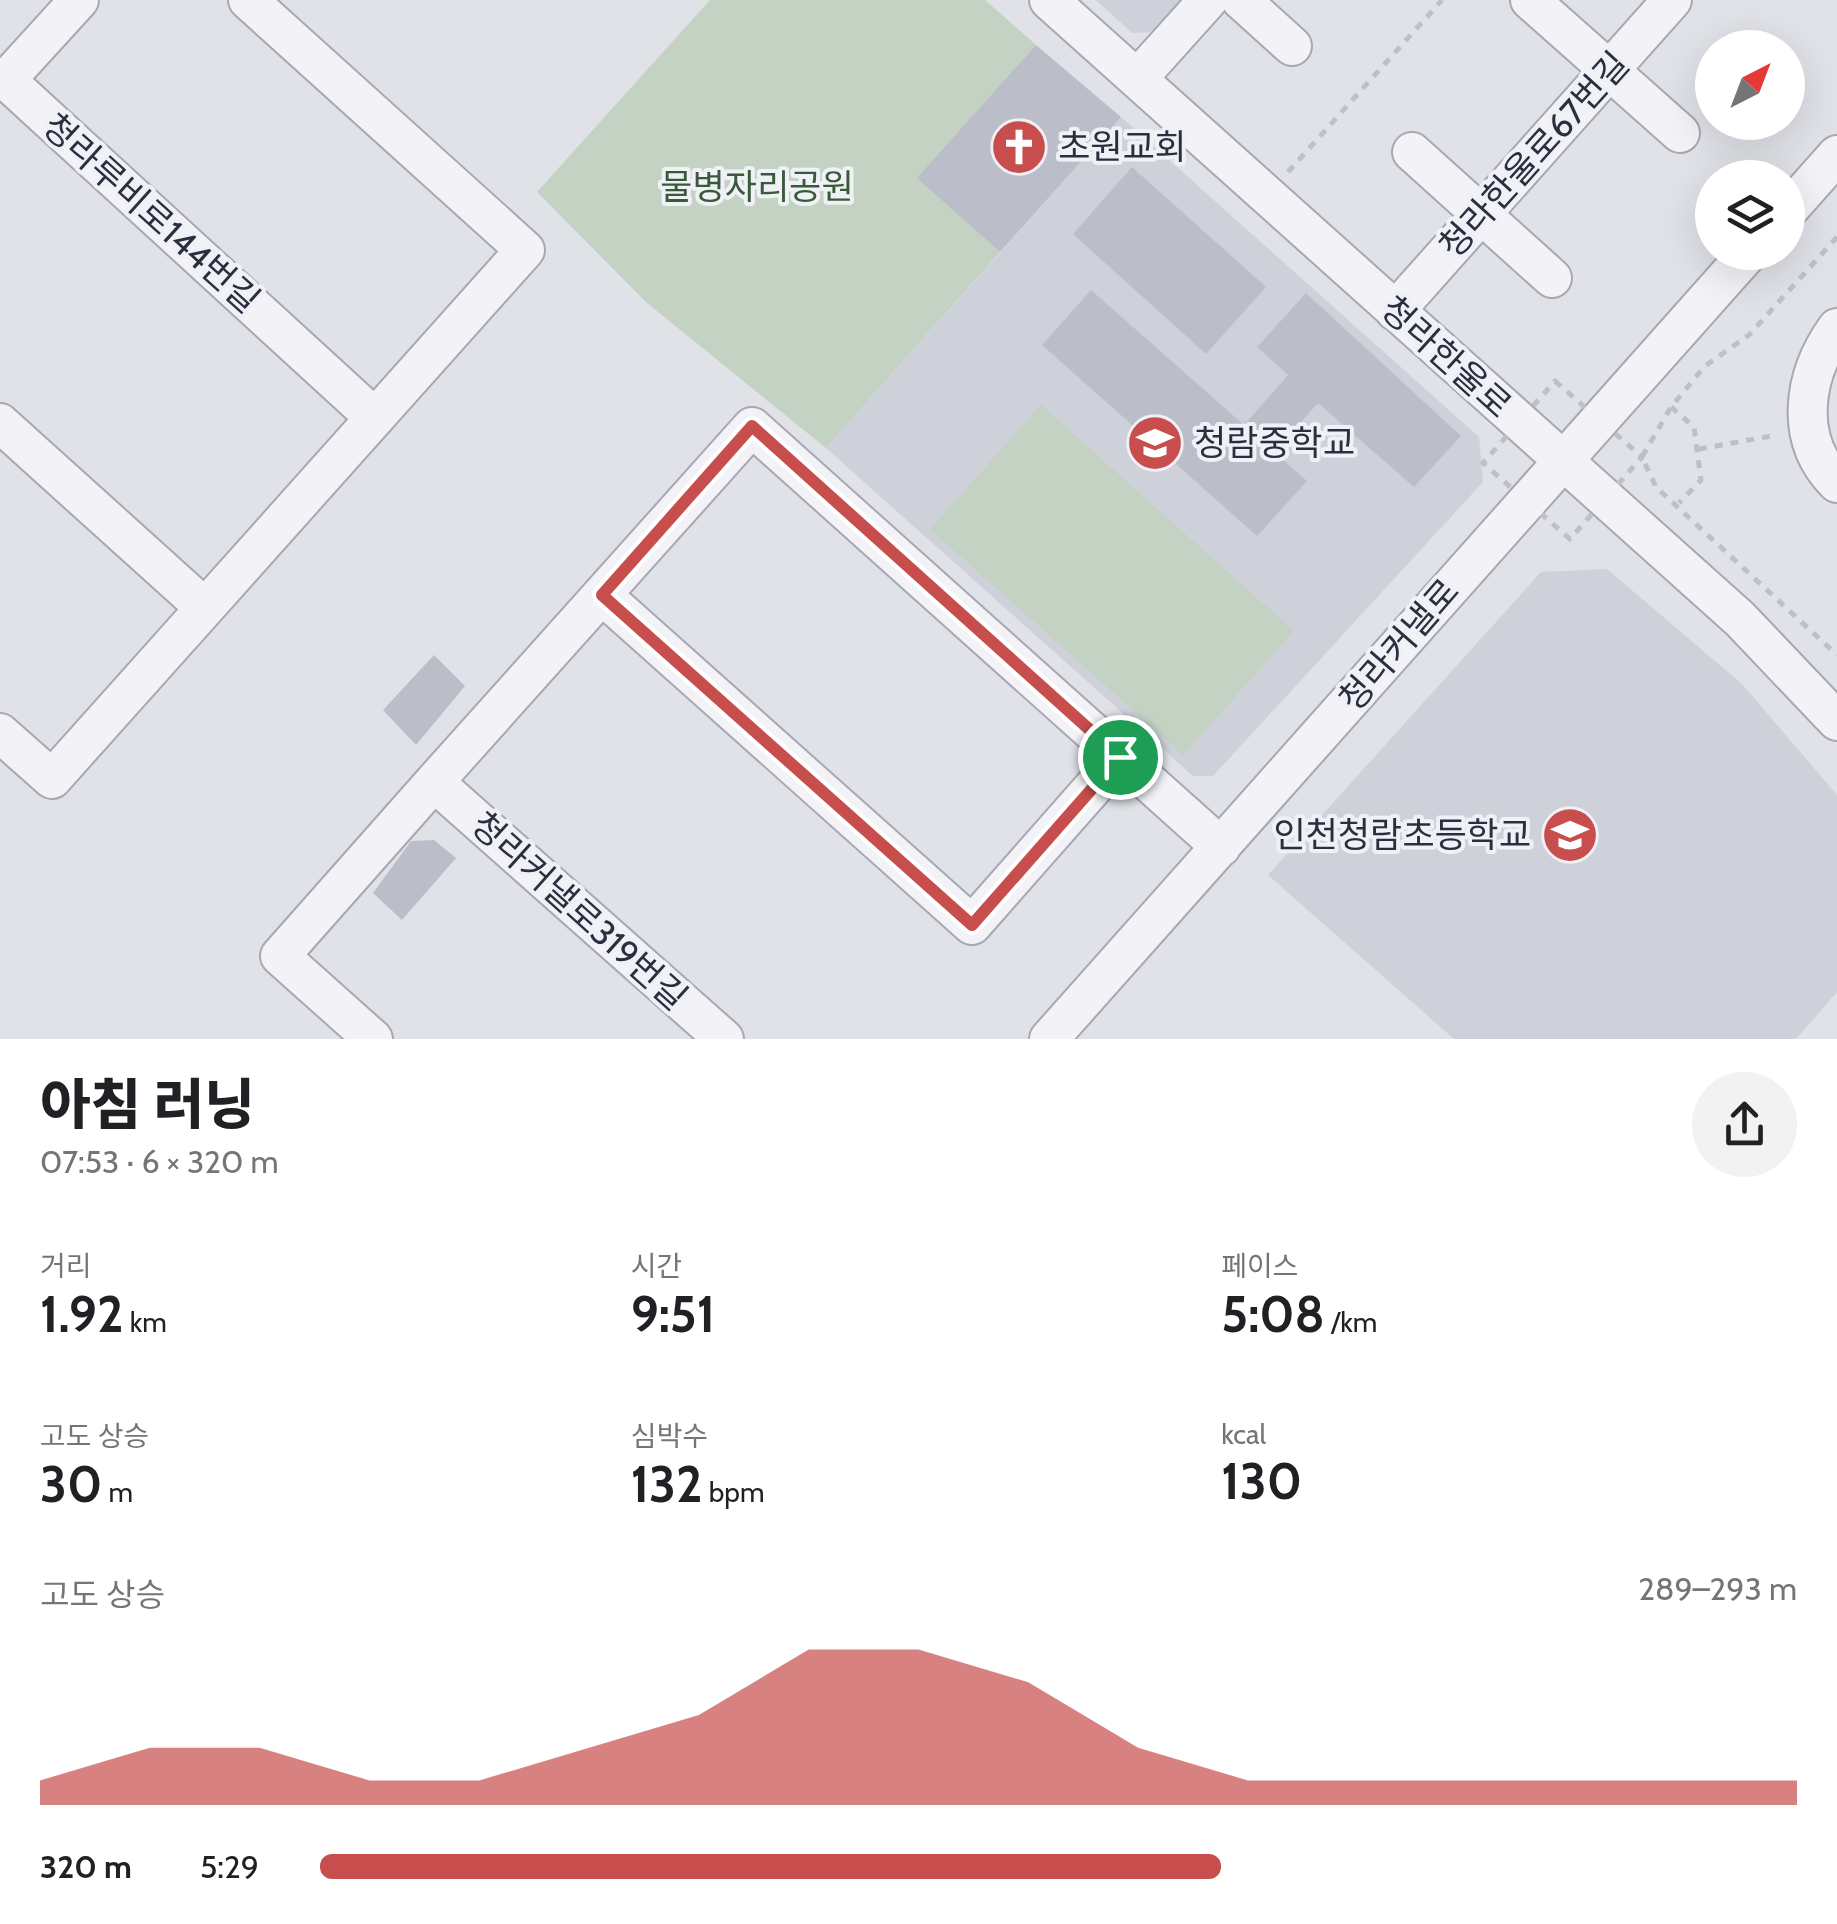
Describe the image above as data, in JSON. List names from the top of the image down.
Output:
{
  "streets": {
    "street": [
      "청라한울로67번길",
      "청라루비로144번길",
      "청라한울로",
      "청라커낼로",
      "청라커낼로319번길"
    ]
  },
  "crossings": [
    ["청라한울로67번길", "청라한울로"],
    ["청라한울로", "청라커낼로"]
  ],
  "parks": ["물병자리공원"],
  "places": {
    "church": ["초원교회"],
    "school or university": ["청람중학교", "인천청람초등학교"]
  },
  "north": "top right",
  "page": {
    "heading": ["아침 러닝", "07:53 · 6 × 320 m"],
    "stats": [
      ["거리", "1.92 km"],
      ["시간", "9:51"],
      ["페이스", "5:08 /km"],
      ["고도 상승", "30 m"],
      ["심박수", "132 bpm"],
      ["kcal", "130"]
    ],
    "chart": ["고도 상승", "289–293 m"],
    "list": [
      {
        "name": "320 m",
        "note": "5:29"
      }
    ]
  }
}
